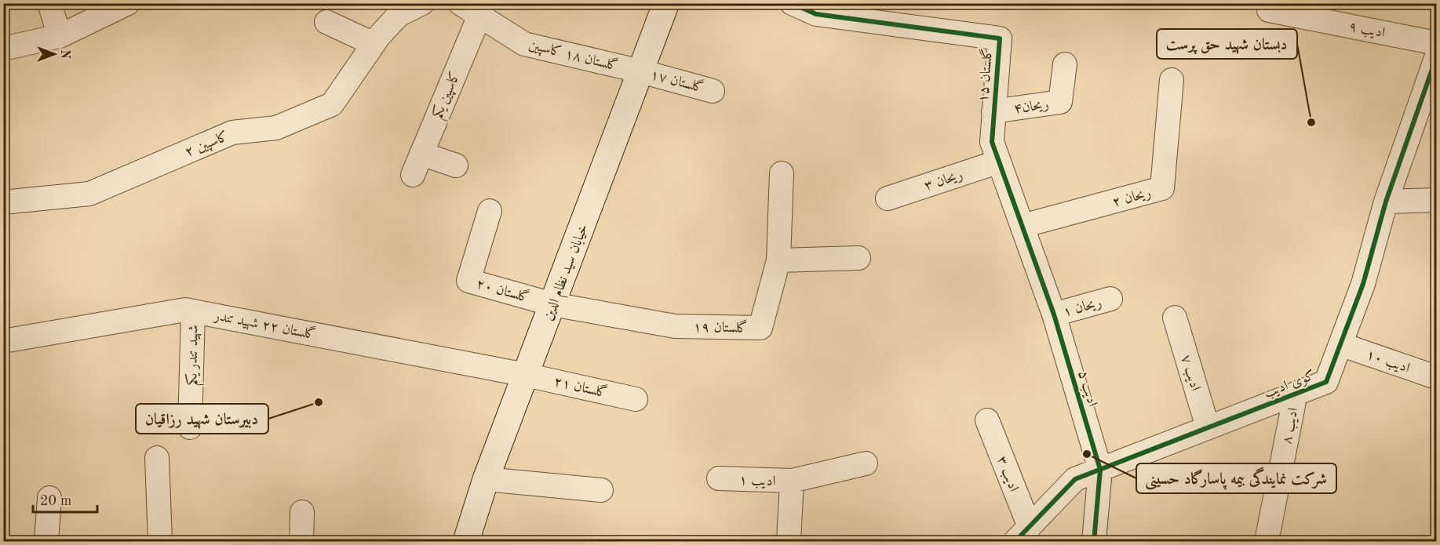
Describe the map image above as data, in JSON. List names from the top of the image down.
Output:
{
  "streets": {
    "main road": ["خیابان سید نظام الدین"],
    "street": [
      "ادیب ۹",
      "گلستان ۱۸ کاسپین",
      "گلستان ۱۵",
      "گلستان ۱۷",
      "کاسپین یکم",
      "ریحان۴",
      "کاسپین ۲",
      "ریحان ۳",
      "ریحان ۲",
      "گلستان ۲۰",
      "ریحان ۱",
      "گلستان ۲۲ شهید تندر",
      "گلستان ۱۹",
      "شهید تندر یکم",
      "ادیب ۱۰",
      "ادیب ۷",
      "کوی ادیب",
      "گلستان ۲۱",
      "ادیب ۵",
      "ادیب ۸",
      "ادیب ۳",
      "ادیب ۱"
    ]
  },
  "crossings": [
    ["گلستان ۱۸ کاسپین", "گلستان ۱۷"],
    ["گلستان ۱۸ کاسپین", "کاسپین یکم"],
    ["گلستان ۱۸ کاسپین", "خیابان سید نظام الدین"],
    ["گلستان ۱۵", "ریحان۴"],
    ["گلستان ۱۵", "ریحان ۳"],
    ["گلستان ۱۵", "ریحان ۲"],
    ["گلستان ۱۵", "ریحان ۱"],
    ["گلستان ۱۵", "ادیب ۵"],
    ["گلستان ۱۷", "خیابان سید نظام الدین"],
    ["خیابان سید نظام الدین", "گلستان ۲۰"],
    ["خیابان سید نظام الدین", "گلستان ۲۲ شهید تندر"],
    ["خیابان سید نظام الدین", "گلستان ۱۹"],
    ["خیابان سید نظام الدین", "گلستان ۲۱"],
    ["گلستان ۲۰", "گلستان ۱۹"],
    ["ریحان ۱", "ادیب ۵"],
    ["گلستان ۲۲ شهید تندر", "شهید تندر یکم"],
    ["گلستان ۲۲ شهید تندر", "گلستان ۲۱"],
    ["ادیب ۱۰", "کوی ادیب"],
    ["ادیب ۷", "کوی ادیب"],
    ["کوی ادیب", "ادیب ۵"],
    ["کوی ادیب", "ادیب ۸"],
    ["کوی ادیب", "ادیب ۳"]
  ],
  "places": ["دبستان شهید حق پرست", "دبیرستان شهید رزاقیان", "شرکت نمایندگی بیمه پاسارگاد حسینی"],
  "scale_bar": "20 m",
  "north": "right"
}
